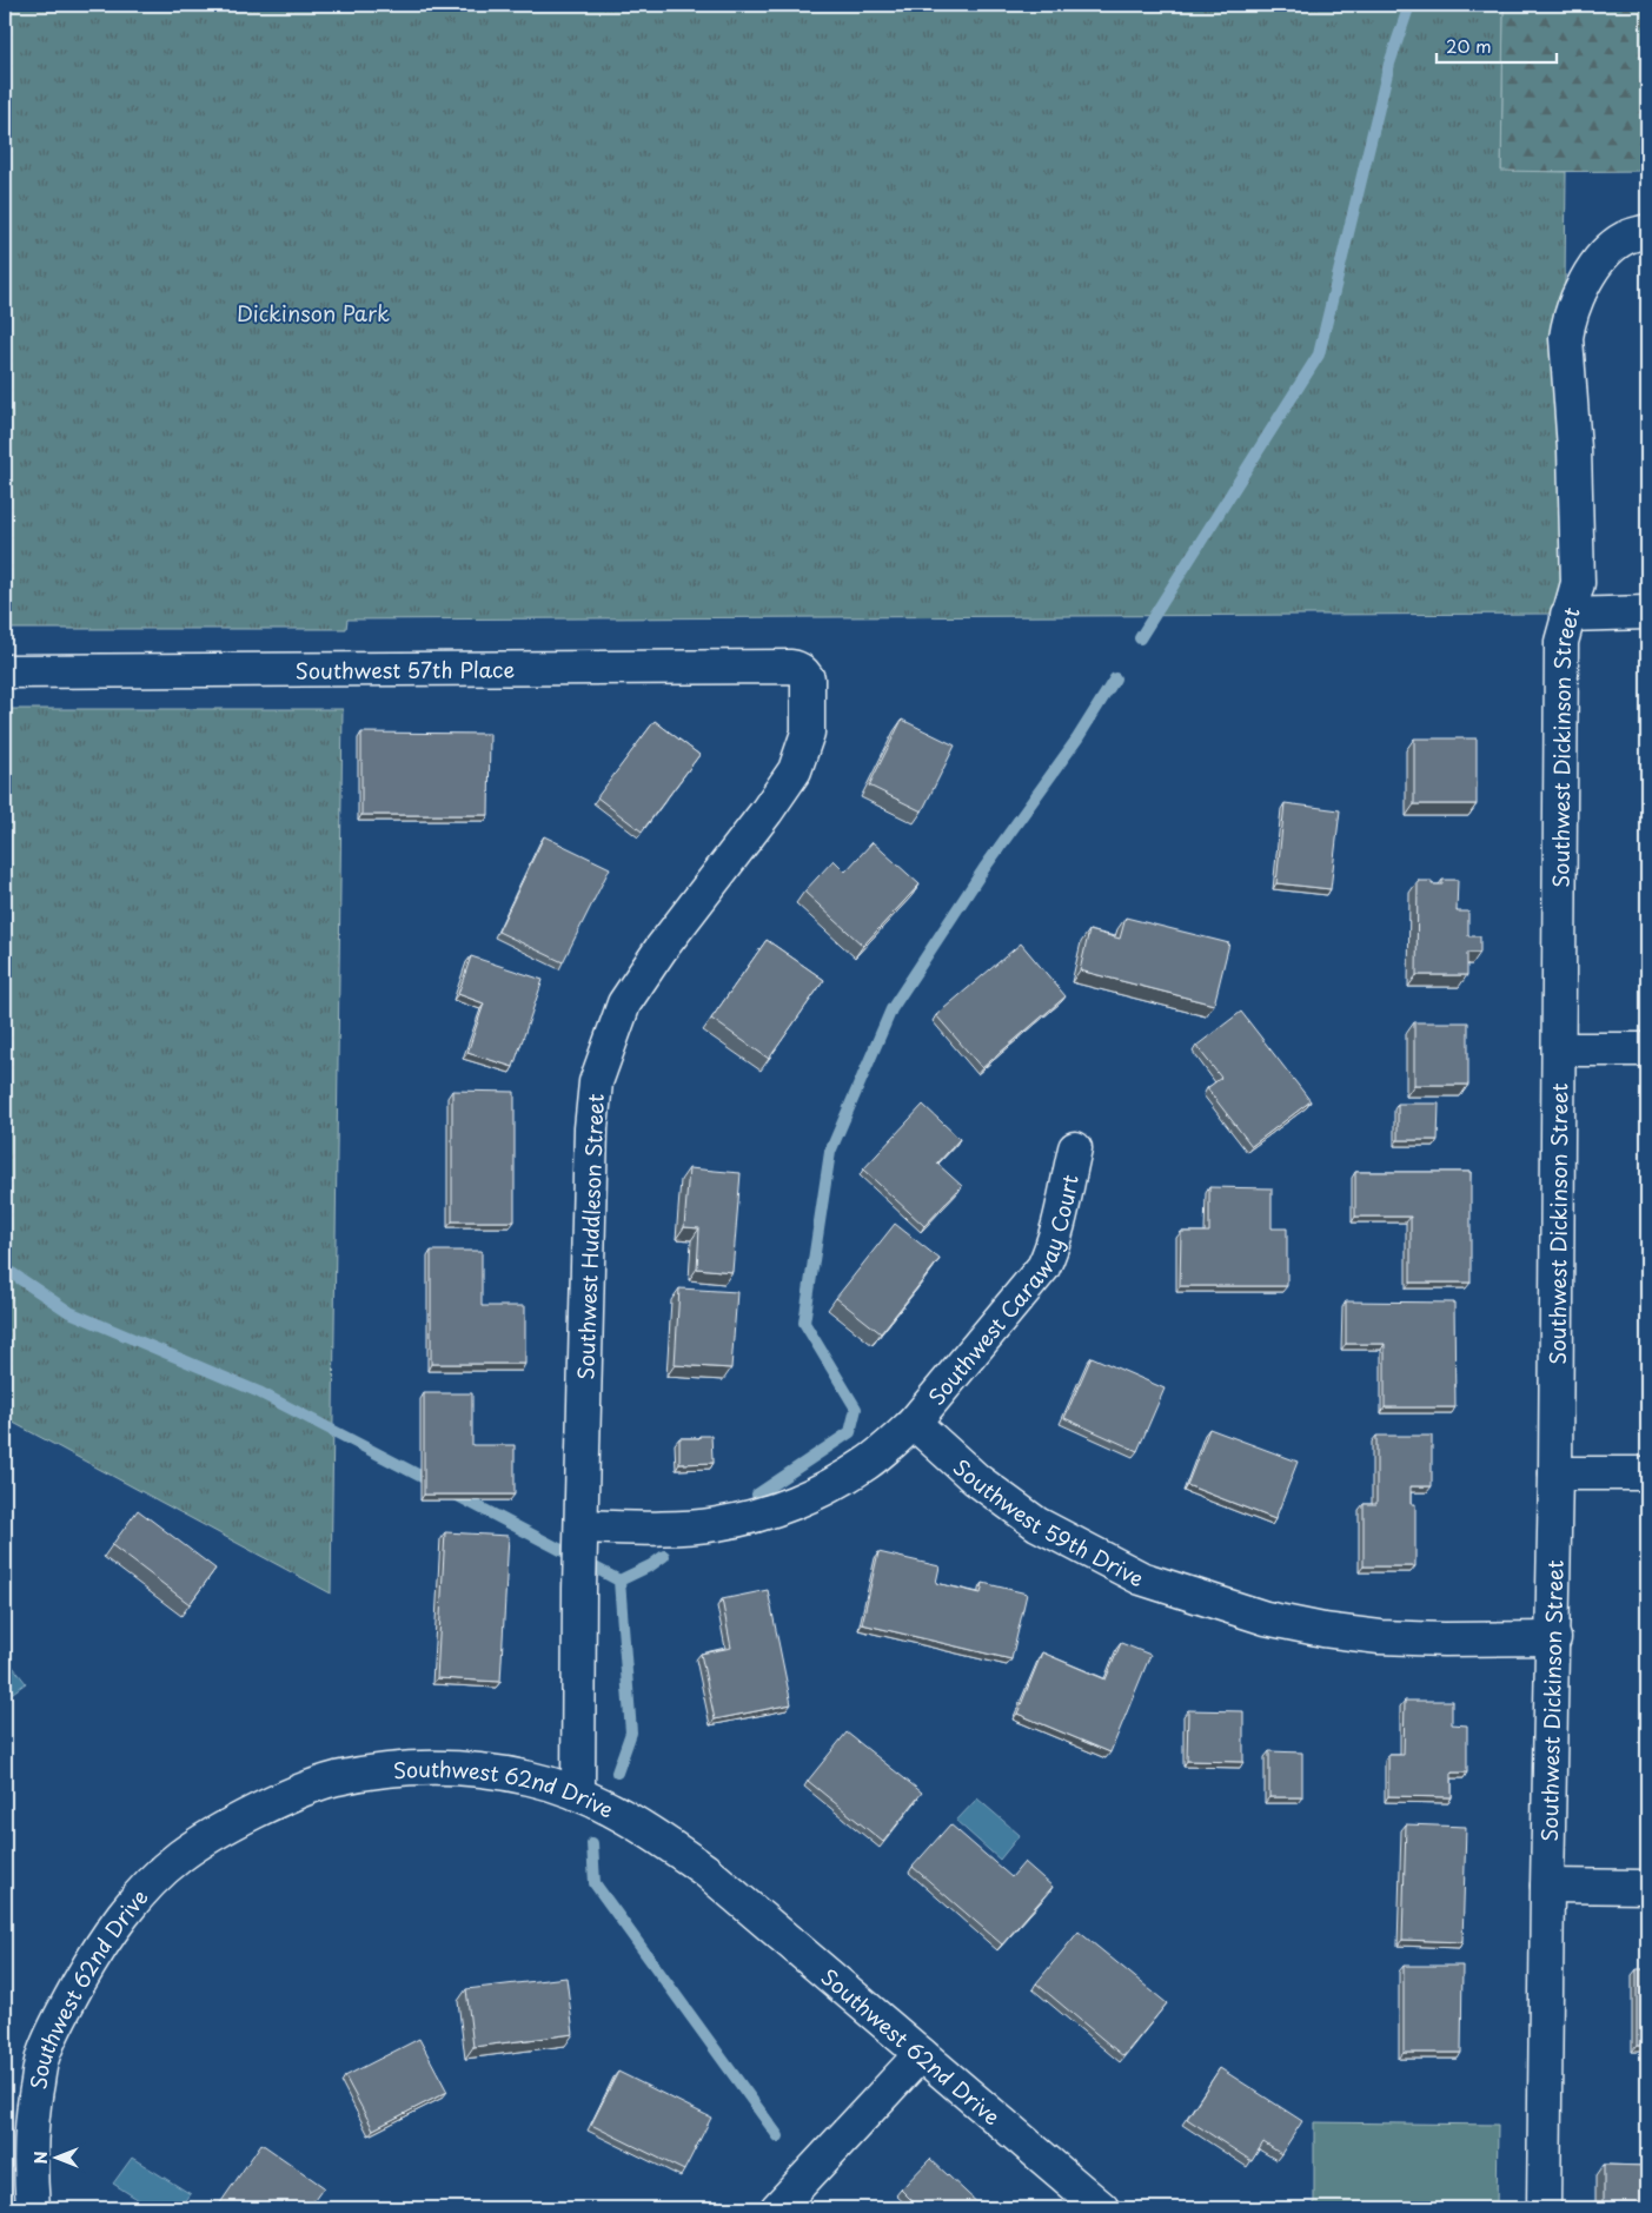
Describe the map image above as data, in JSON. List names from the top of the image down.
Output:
{
  "streets": {
    "street": [
      "Southwest 57th Place",
      "Southwest Dickinson Street",
      "Southwest Huddleson Street",
      "Southwest Caraway Court",
      "Southwest 59th Drive",
      "Southwest 62nd Drive"
    ]
  },
  "crossings": [
    ["Southwest 57th Place", "Southwest Huddleson Street"],
    ["Southwest Dickinson Street", "Southwest 59th Drive"],
    ["Southwest Huddleson Street", "Southwest 62nd Drive"],
    ["Southwest Caraway Court", "Southwest 59th Drive"]
  ],
  "parks": ["Dickinson Park"],
  "scale_bar": "20 m",
  "north": "left"
}
